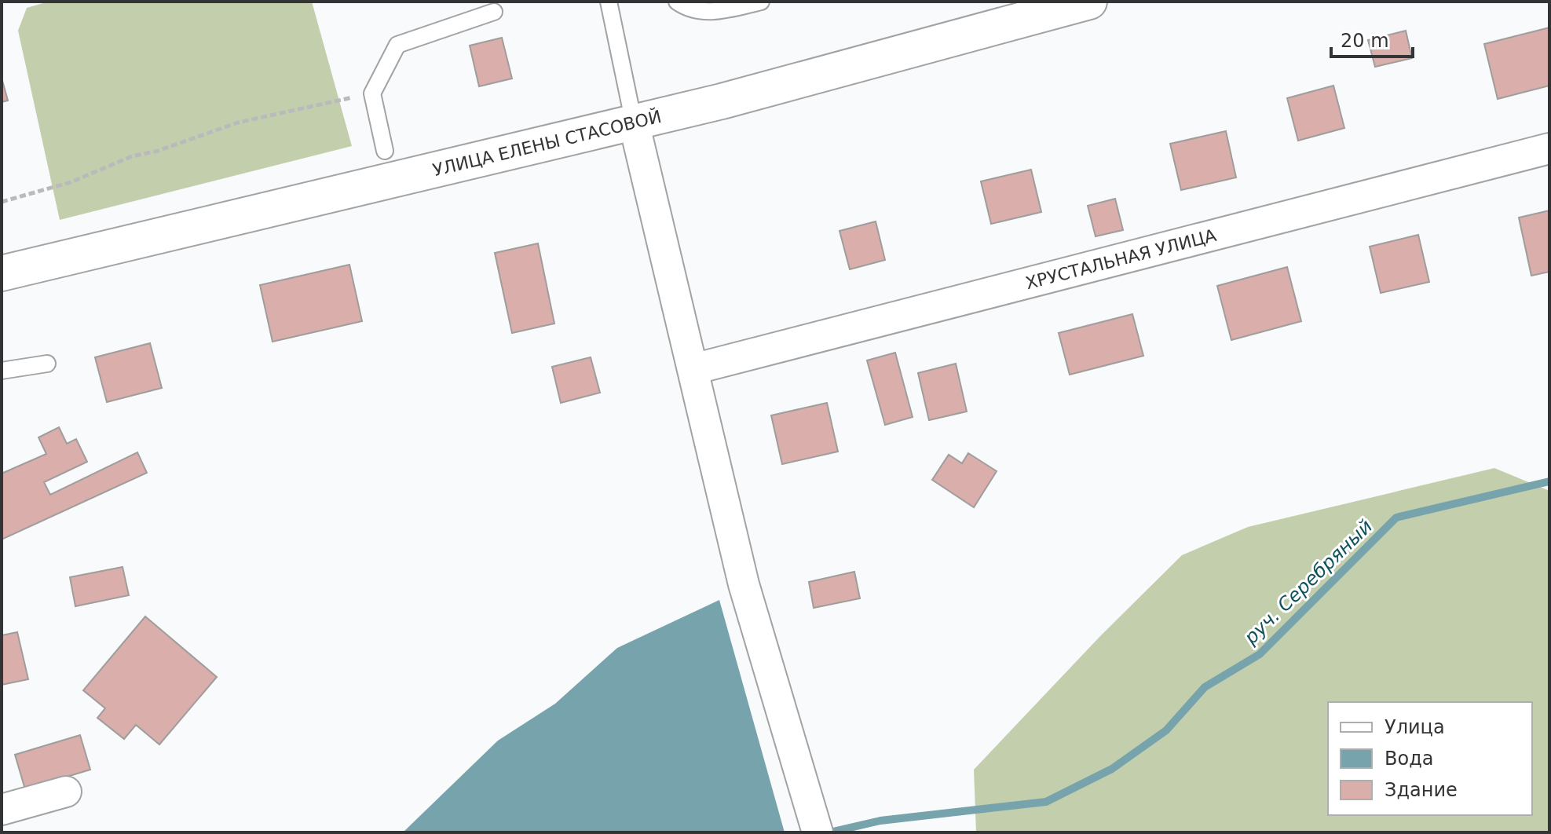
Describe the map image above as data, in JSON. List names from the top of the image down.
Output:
{
  "streets": {
    "main road": ["УЛИЦА ЕЛЕНЫ СТАСОВОЙ"],
    "street": ["ХРУСТАЛЬНАЯ УЛИЦА"]
  },
  "water": ["руч. Серебряный"],
  "legend": ["Улица", "Вода", "Здание"],
  "scale_bar": "20 m"
}
